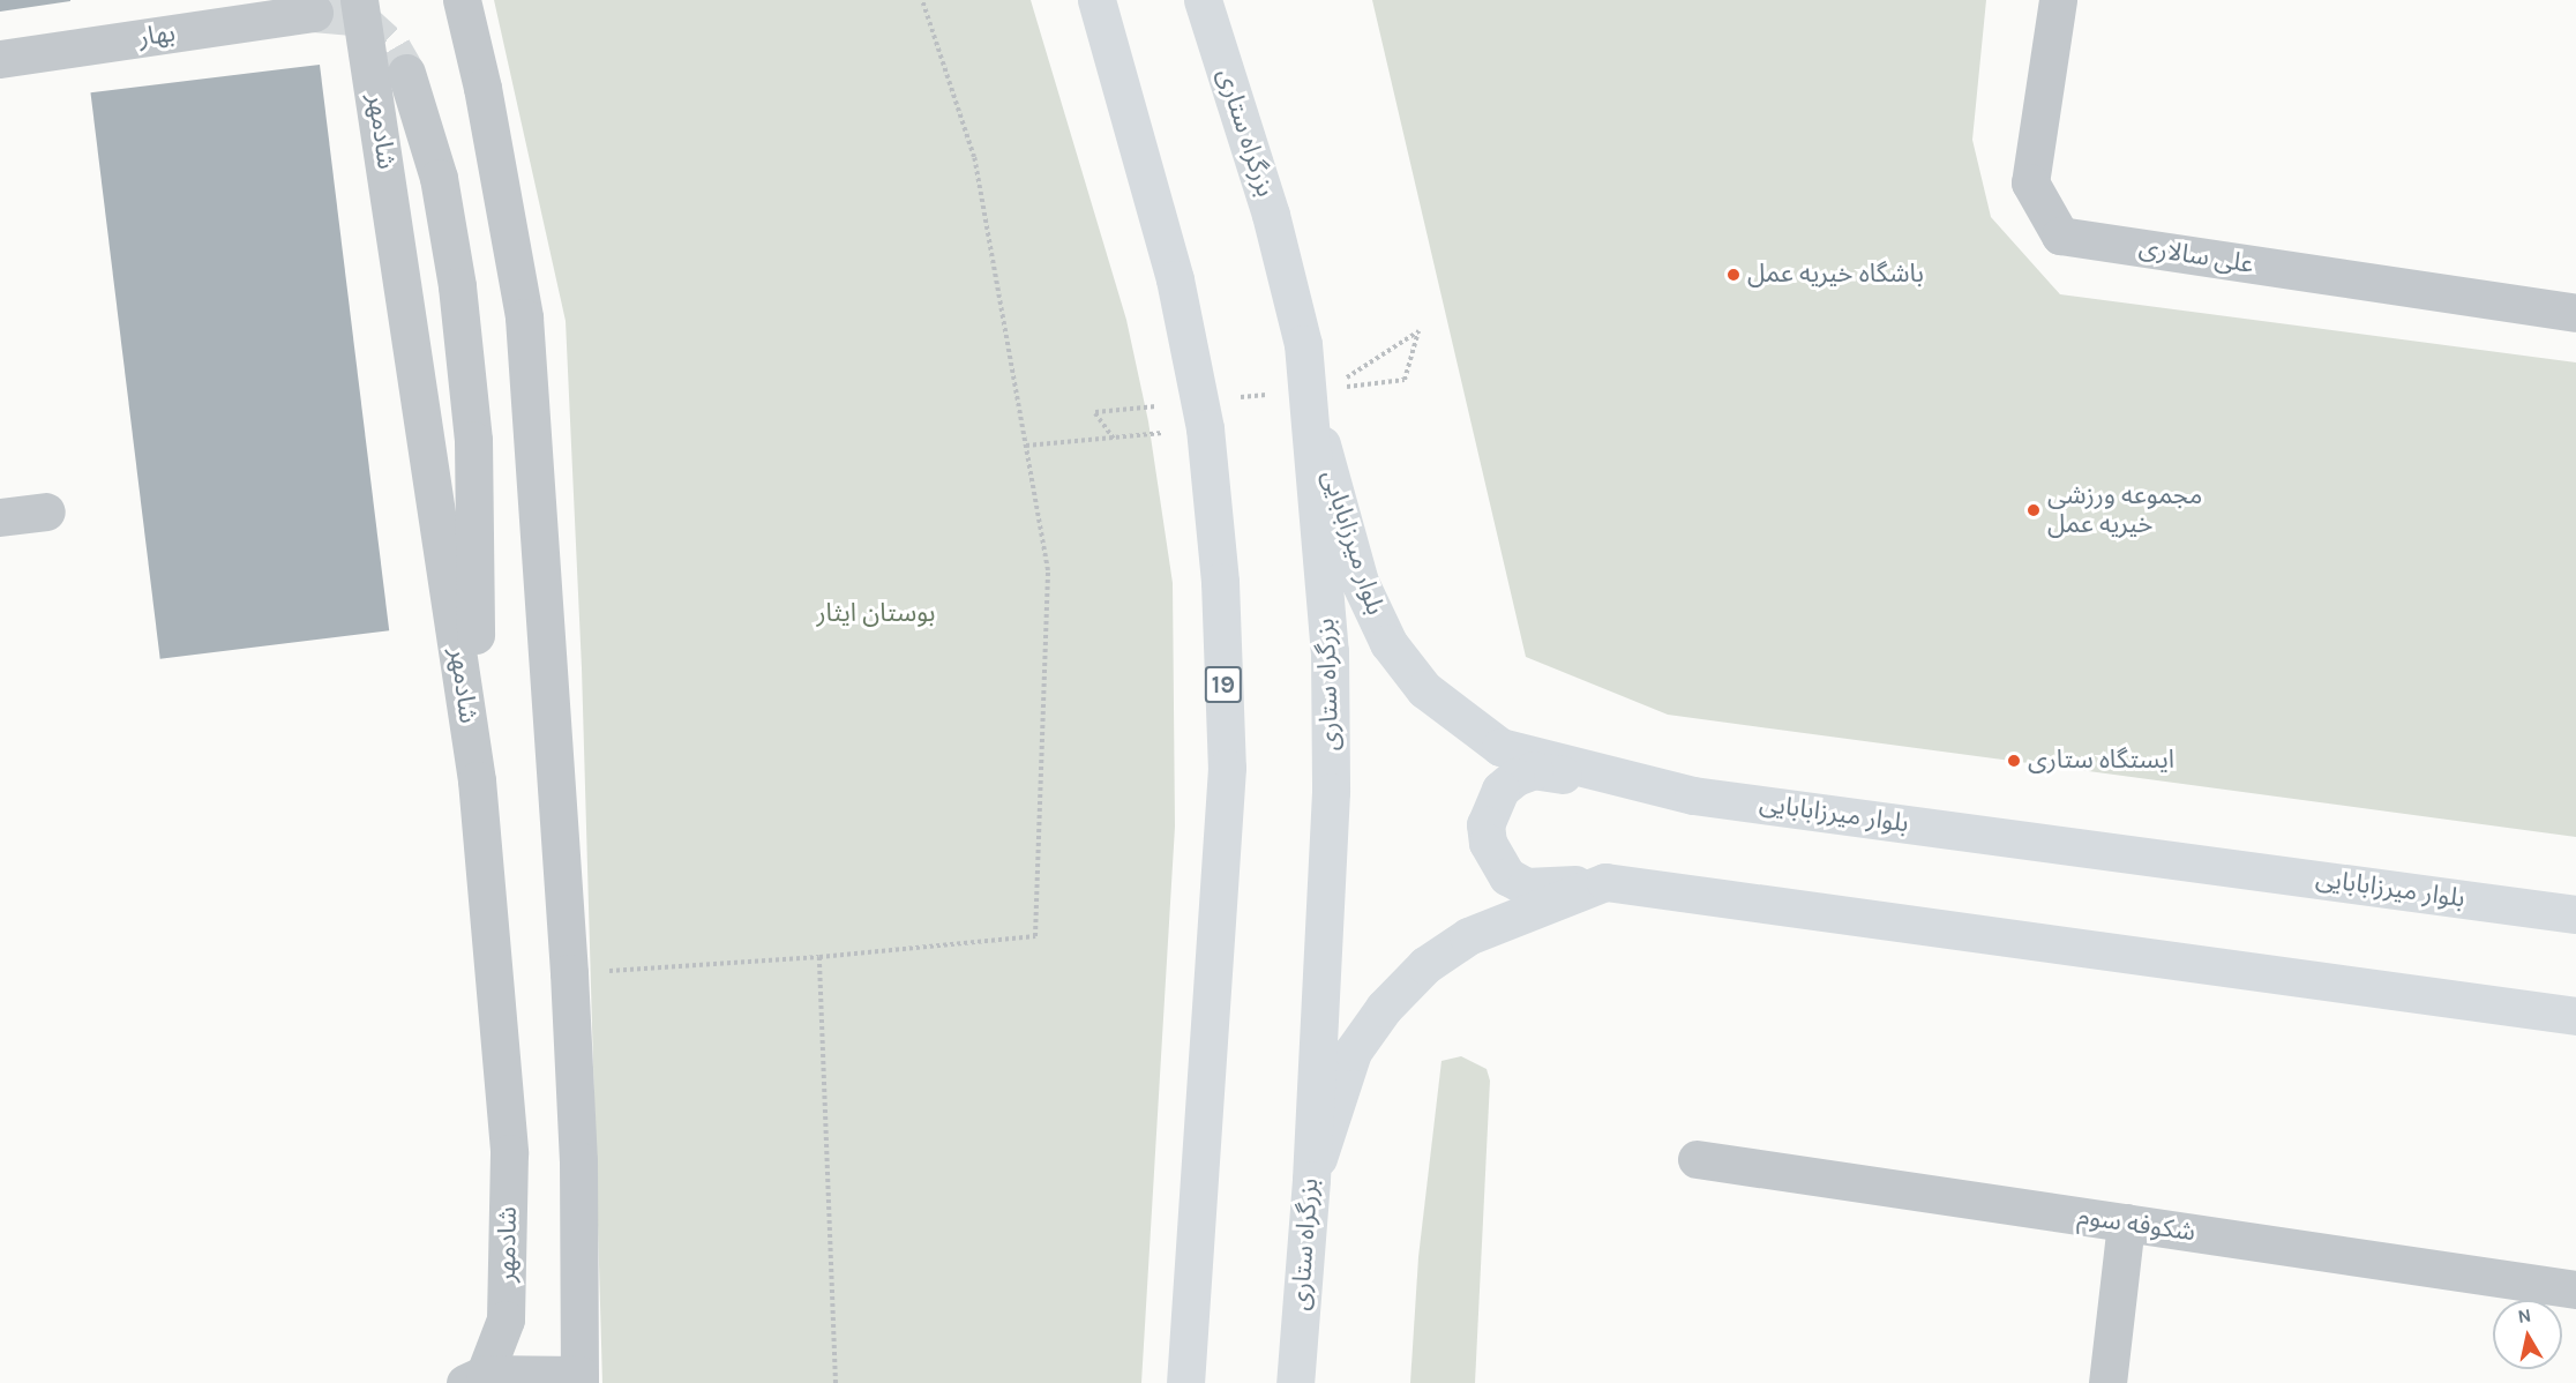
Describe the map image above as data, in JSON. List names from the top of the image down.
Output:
{
  "streets": {
    "main road": ["بزرگراه ستاری", "بلوار میرزابابایی", "19"],
    "street": [
      "بهار",
      "شادمهر",
      "علی سالاری",
      "شکوفه سوم"
    ]
  },
  "crossings": [
    ["بزرگراه ستاری", "بلوار میرزابابایی"]
  ],
  "parks": ["بوستان ایثار"],
  "places": ["باشگاه خیریه عمل", "مجموعه ورزشی خیریه عمل", "ایستگاه ستاری"],
  "north": "top"
}
